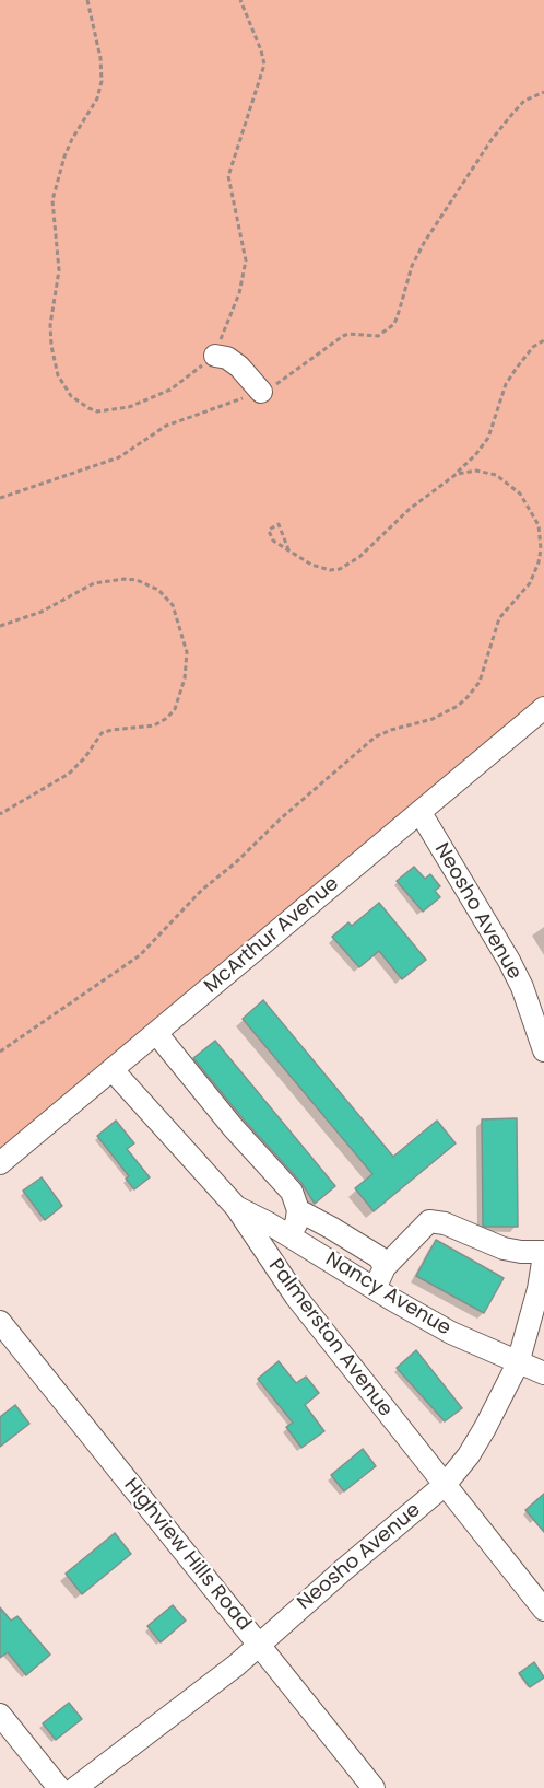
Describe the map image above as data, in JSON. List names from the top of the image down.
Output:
{
  "streets": {
    "street": [
      "Neosho Avenue",
      "McArthur Avenue",
      "Nancy Avenue",
      "Palmerston Avenue",
      "Highview Hills Road"
    ]
  },
  "crossings": [
    ["Neosho Avenue", "McArthur Avenue"],
    ["Neosho Avenue", "Nancy Avenue"],
    ["Neosho Avenue", "Palmerston Avenue"],
    ["Neosho Avenue", "Highview Hills Road"],
    ["McArthur Avenue", "Palmerston Avenue"],
    ["Nancy Avenue", "Palmerston Avenue"]
  ]
}
